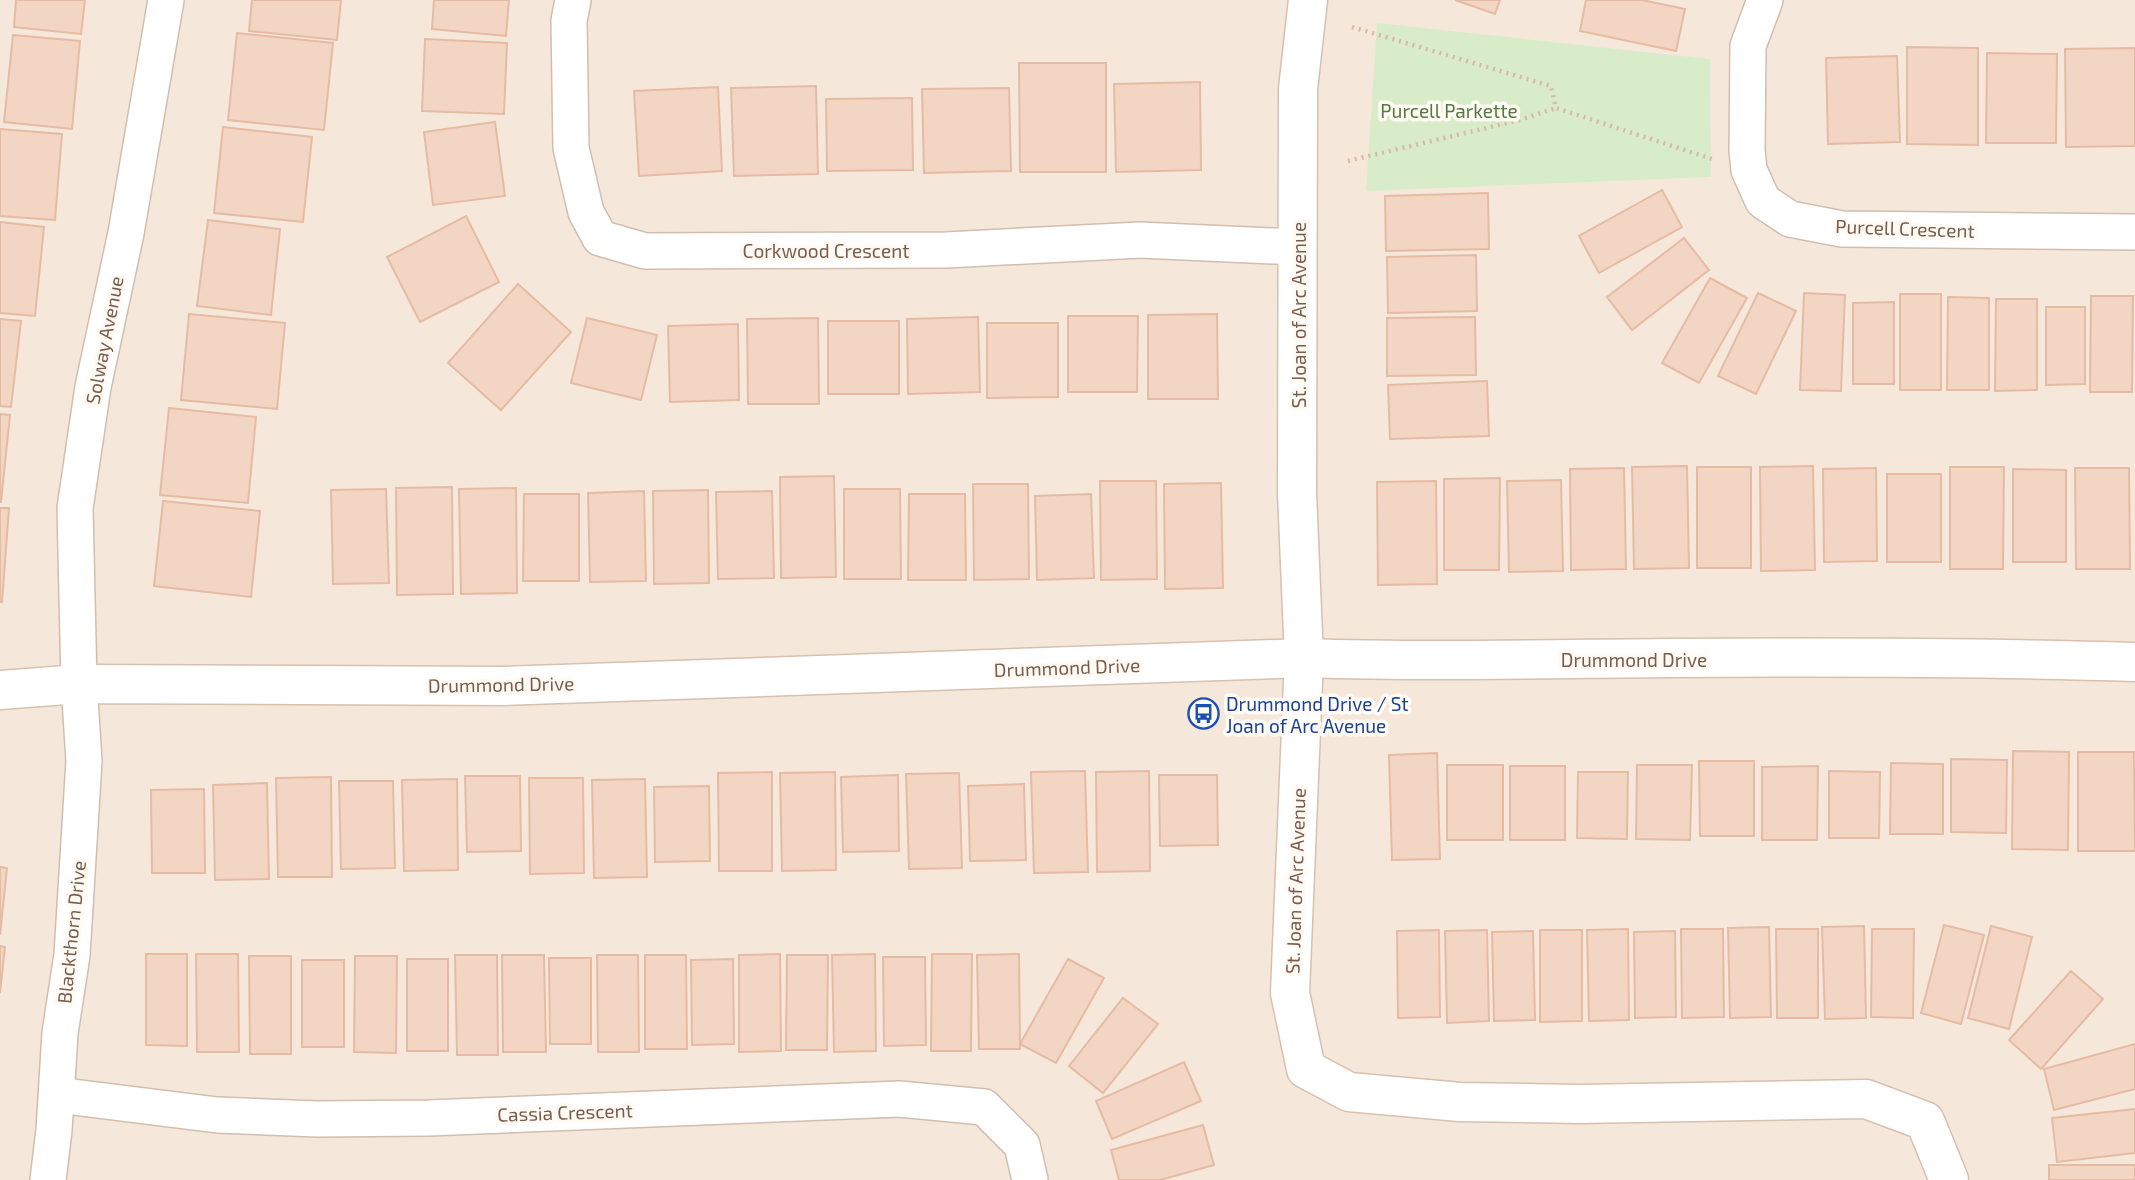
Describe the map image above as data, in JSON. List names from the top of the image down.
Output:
{
  "streets": {
    "street": [
      "Purcell Crescent",
      "Corkwood Crescent",
      "St. Joan of Arc Avenue",
      "Solway Avenue",
      "Drummond Drive",
      "Blackthorn Drive",
      "Cassia Crescent"
    ]
  },
  "crossings": [
    ["Corkwood Crescent", "St. Joan of Arc Avenue"],
    ["St. Joan of Arc Avenue", "Drummond Drive"],
    ["Solway Avenue", "Drummond Drive"],
    ["Solway Avenue", "Blackthorn Drive"],
    ["Drummond Drive", "Blackthorn Drive"],
    ["Blackthorn Drive", "Cassia Crescent"]
  ],
  "parks": ["Purcell Parkette"],
  "places": {
    "bus stop": ["Drummond Drive / St Joan of Arc Avenue"]
  }
}
